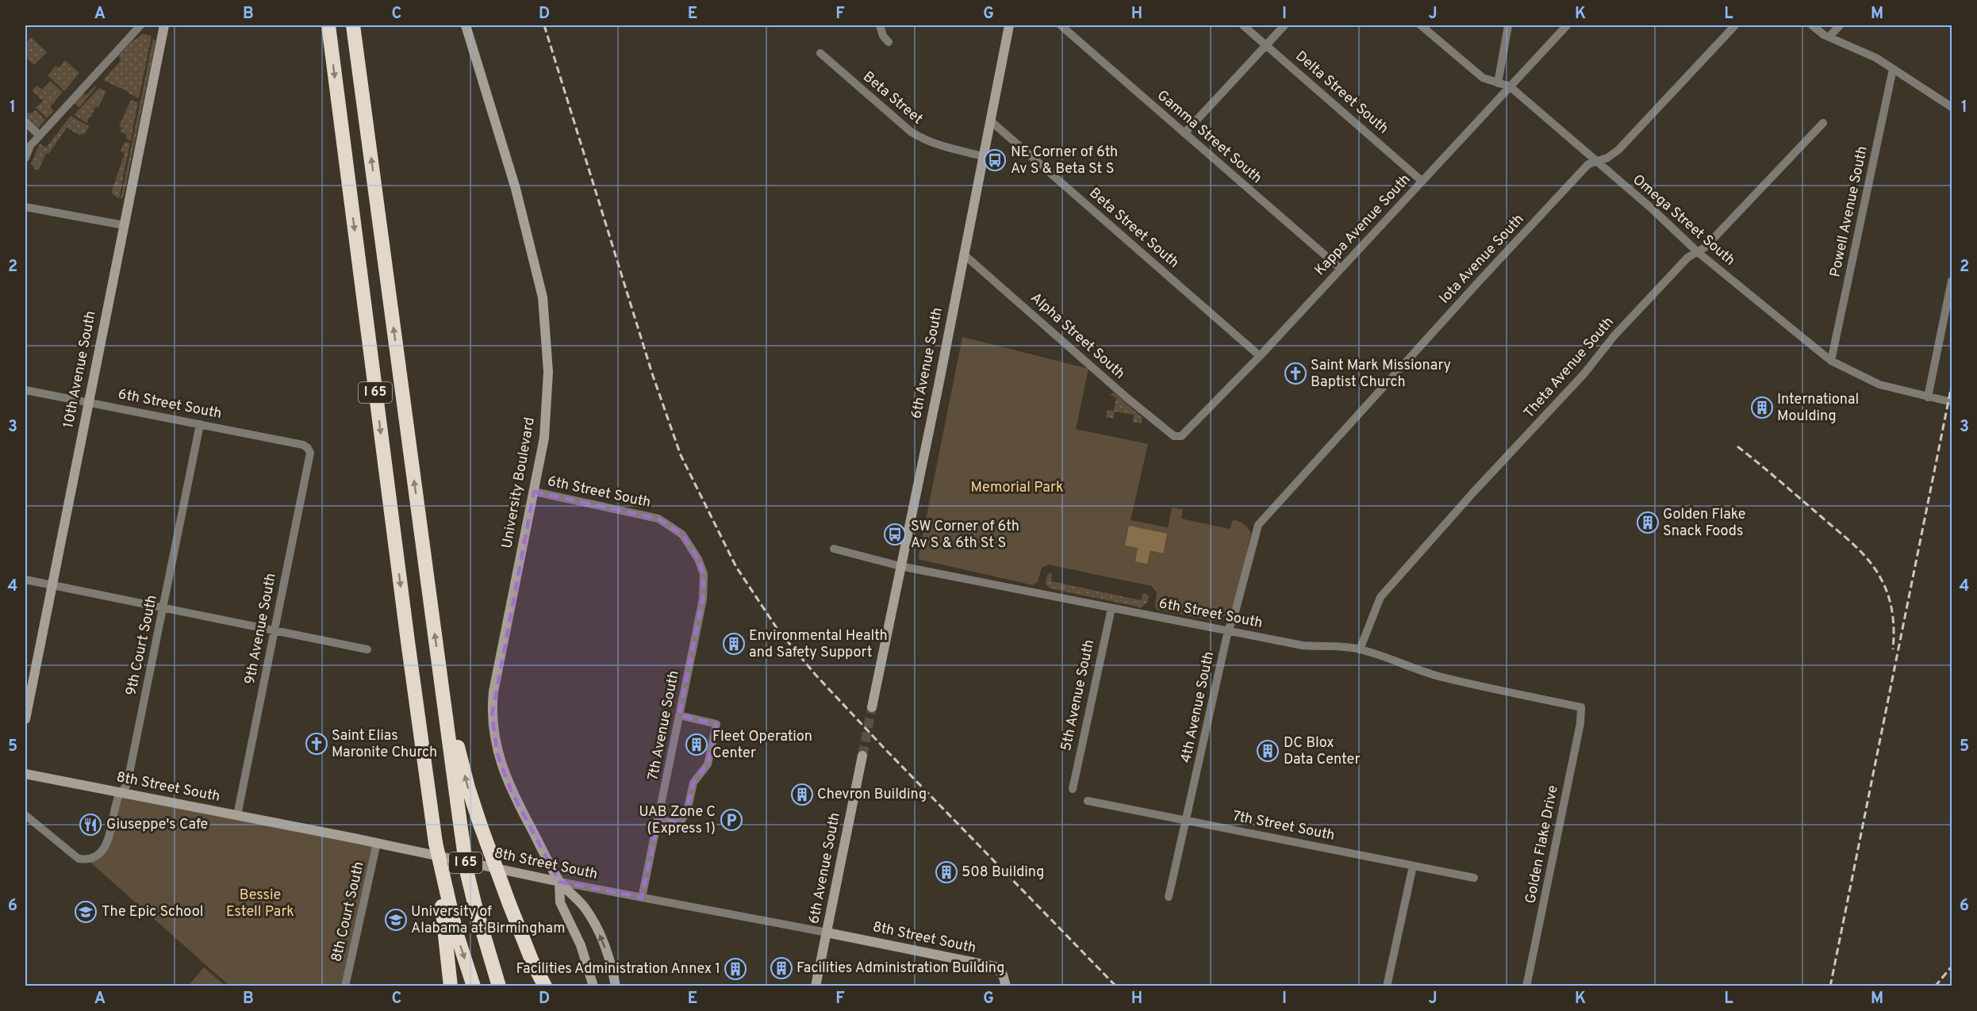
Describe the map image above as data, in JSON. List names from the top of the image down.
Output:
{
  "streets": {
    "highway": ["I 65"],
    "main road": [
      "6th Avenue South",
      "10th Avenue South",
      "University Boulevard",
      "8th Street South"
    ],
    "street": [
      "Delta Street South",
      "Beta Street",
      "Gamma Street South",
      "Powell Avenue South",
      "Omega Street South",
      "Kappa Avenue South",
      "Beta Street South",
      "Iota Avenue South",
      "Alpha Street South",
      "Theta Avenue South",
      "6th Street South",
      "9th Avenue South",
      "9th Court South",
      "5th Avenue South",
      "4th Avenue South",
      "7th Avenue South",
      "7th Street South",
      "Golden Flake Drive",
      "8th Court South"
    ]
  },
  "crossings": [
    ["Delta Street South", "Kappa Avenue South"],
    ["Beta Street", "6th Avenue South"],
    ["Gamma Street South", "Kappa Avenue South"],
    ["Powell Avenue South", "Omega Street South"],
    ["Omega Street South", "Kappa Avenue South"],
    ["Omega Street South", "Iota Avenue South"],
    ["Omega Street South", "Theta Avenue South"],
    ["Kappa Avenue South", "Beta Street South"],
    ["Kappa Avenue South", "Alpha Street South"],
    ["Beta Street South", "6th Avenue South"],
    ["Iota Avenue South", "4th Avenue South"],
    ["Alpha Street South", "6th Avenue South"],
    ["6th Avenue South", "6th Street South"],
    ["6th Avenue South", "8th Street South"],
    ["Theta Avenue South", "6th Street South"],
    ["10th Avenue South", "6th Street South"],
    ["6th Street South", "University Boulevard"],
    ["6th Street South", "9th Avenue South"],
    ["6th Street South", "9th Court South"],
    ["6th Street South", "5th Avenue South"],
    ["6th Street South", "4th Avenue South"],
    ["6th Street South", "7th Avenue South"],
    ["6th Street South", "Golden Flake Drive"],
    ["University Boulevard", "8th Street South"],
    ["9th Avenue South", "8th Street South"],
    ["9th Court South", "8th Street South"],
    ["4th Avenue South", "7th Street South"],
    ["7th Avenue South", "8th Street South"],
    ["8th Street South", "8th Court South"]
  ],
  "parks": ["Memorial Park", "Bessie Estell Park"],
  "places": {
    "bus stop": ["NE Corner of 6th Av S & Beta St S", "SW Corner of 6th Av S & 6th St S"],
    "church": ["Saint Mark Missionary Baptist Church", "Saint Elias Maronite Church"],
    "building": [
      "International Moulding",
      "Golden Flake Snack Foods",
      "Environmental Health and Safety Support",
      "Fleet Operation Center",
      "DC Blox Data Center",
      "Chevron Building",
      "508 Building",
      "Facilities Administration Building",
      "Facilities Administration Annex 1"
    ],
    "parking": ["UAB Zone C (Express 1)"],
    "restaurant": ["Giuseppe's Cafe"],
    "school or university": ["The Epic School", "University of Alabama at Birmingham"]
  },
  "grid": {
    "columns": [
      "A",
      "B",
      "C",
      "D",
      "E",
      "F",
      "G",
      "H",
      "I",
      "J",
      "K",
      "L",
      "M"
    ],
    "rows": [
      "1",
      "2",
      "3",
      "4",
      "5",
      "6"
    ]
  }
}
